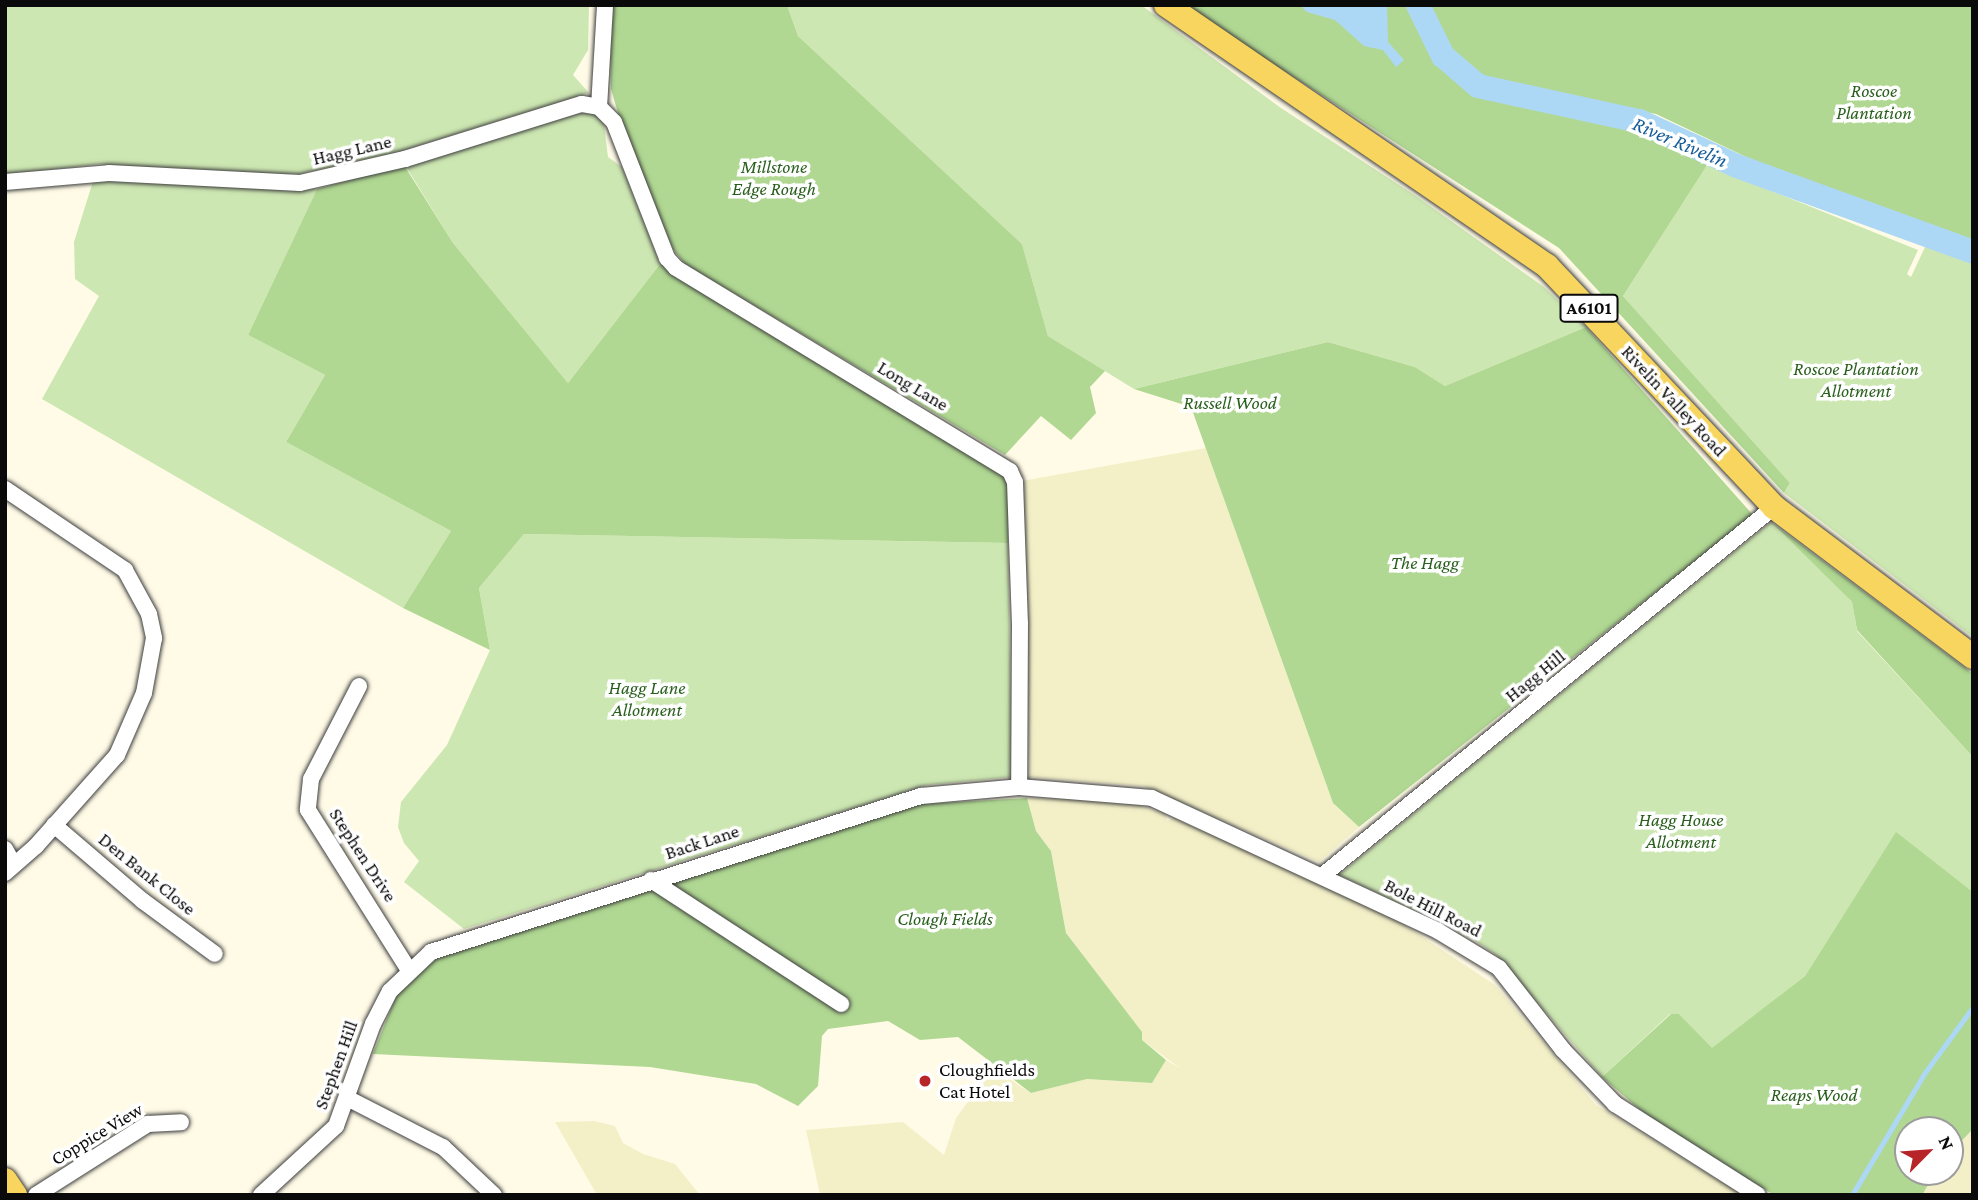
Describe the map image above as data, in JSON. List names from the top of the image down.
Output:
{
  "streets": {
    "main road": ["A6101", "Rivelin Valley Road"],
    "street": [
      "Hagg Lane",
      "Long Lane",
      "Hagg Hill",
      "Back Lane",
      "Stephen Drive",
      "Den Bank Close",
      "Bole Hill Road",
      "Stephen Hill",
      "Coppice View"
    ]
  },
  "crossings": [
    ["Hagg Lane", "Long Lane"],
    ["Long Lane", "Back Lane"],
    ["Long Lane", "Bole Hill Road"],
    ["Rivelin Valley Road", "Hagg Hill"],
    ["Hagg Hill", "Bole Hill Road"],
    ["Back Lane", "Stephen Drive"],
    ["Back Lane", "Bole Hill Road"],
    ["Back Lane", "Stephen Hill"],
    ["Stephen Drive", "Stephen Hill"]
  ],
  "water": ["River Rivelin"],
  "parks": [
    "Roscoe Plantation",
    "Millstone Edge Rough",
    "Roscoe Plantation Allotment",
    "Russell Wood",
    "The Hagg",
    "Hagg Lane Allotment",
    "Hagg House Allotment",
    "Clough Fields",
    "Reaps Wood"
  ],
  "places": ["Cloughfields Cat Hotel"],
  "north": "top right"
}
